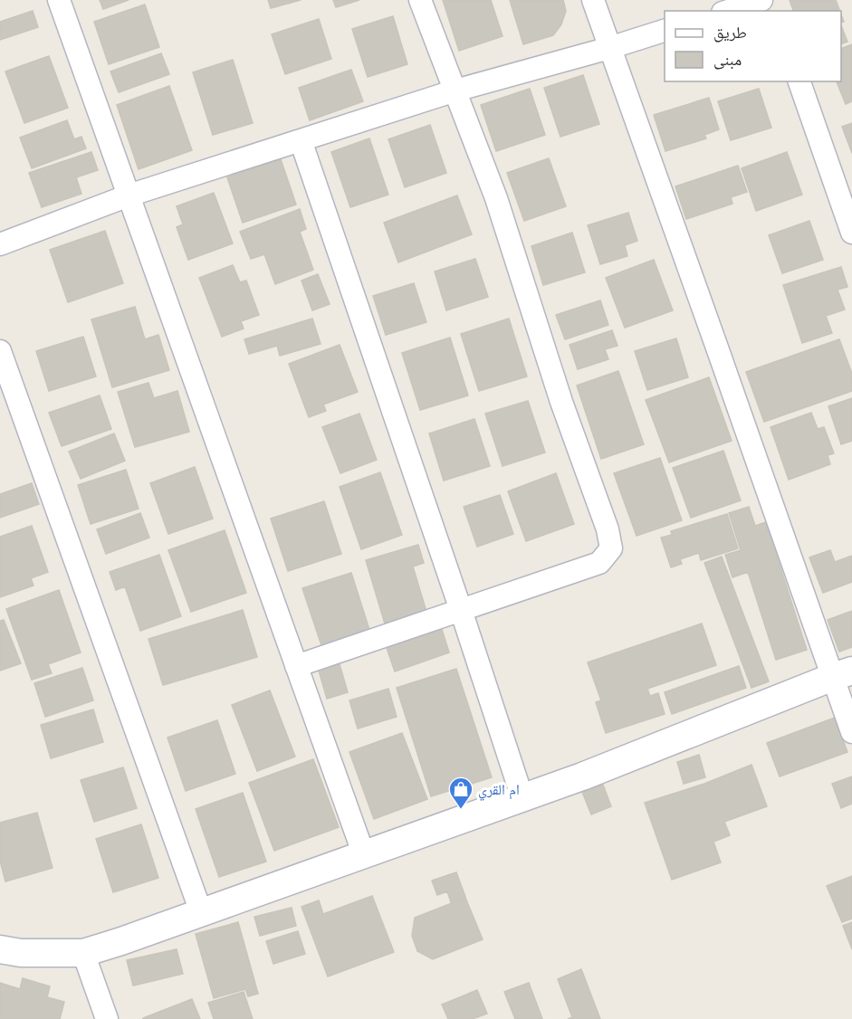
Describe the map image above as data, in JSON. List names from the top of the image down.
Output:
{
  "places": {
    "shop": ["ام القري"]
  },
  "legend": ["طريق", "مبنى"]
}
